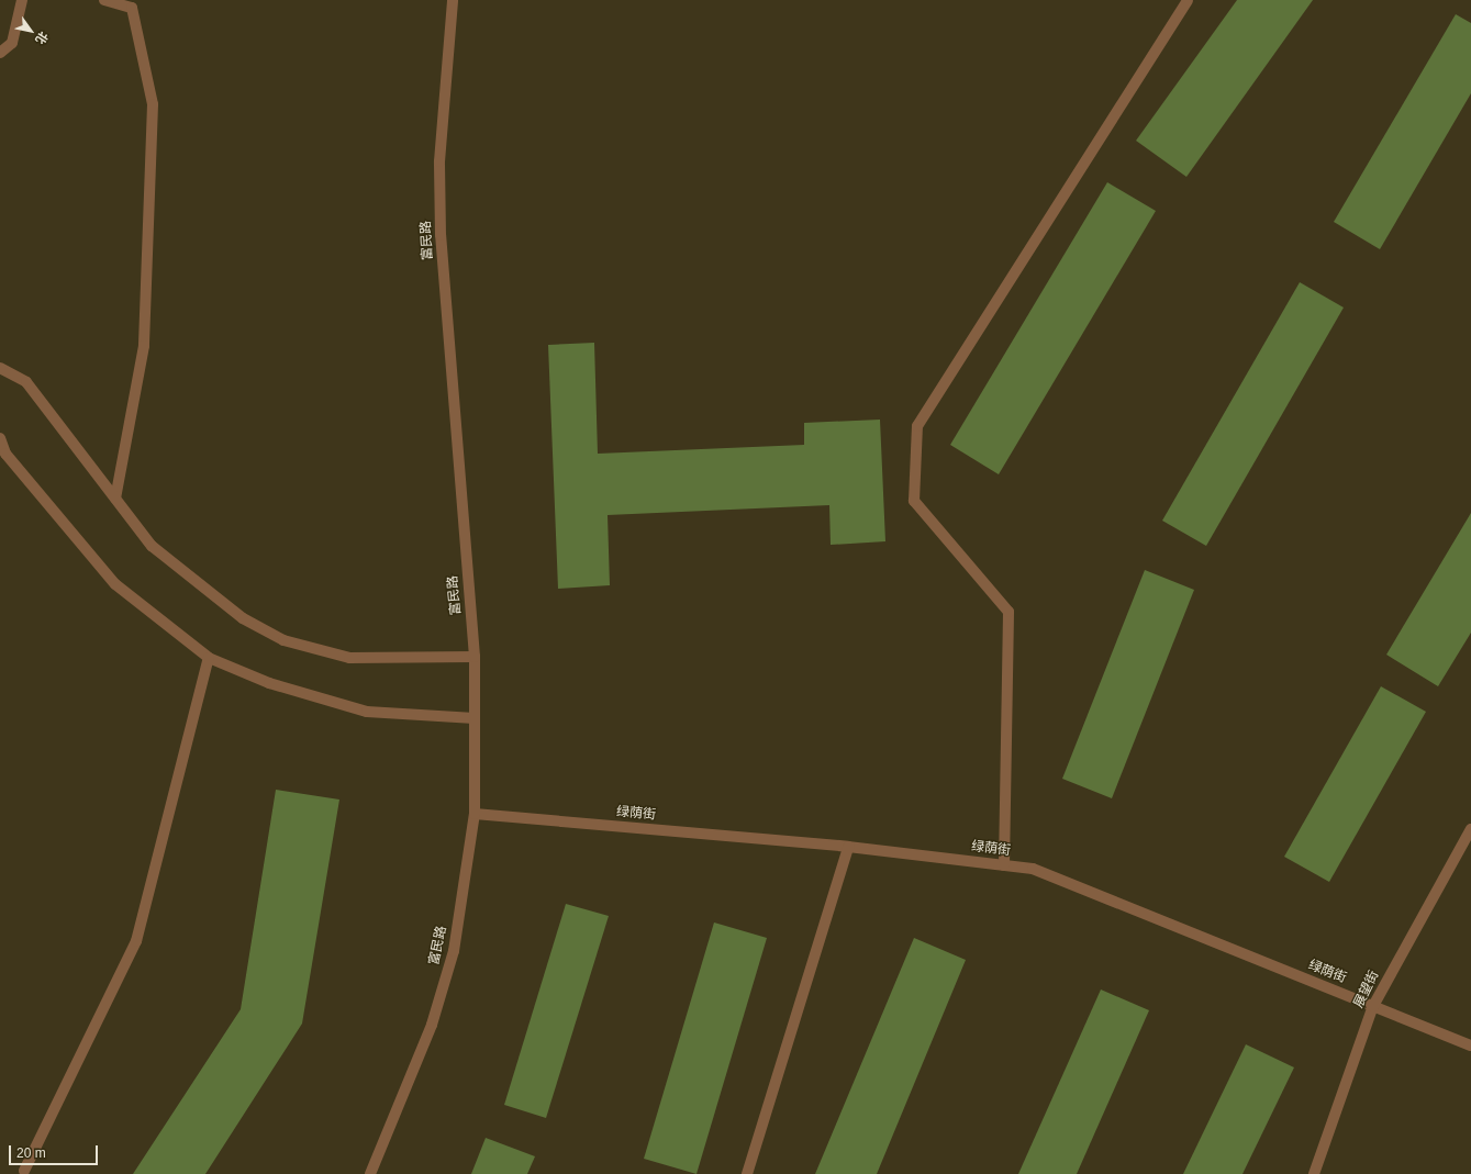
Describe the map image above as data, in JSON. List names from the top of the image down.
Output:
{
  "streets": {
    "street": ["富民路", "绿荫街", "展望街"]
  },
  "crossings": [
    ["富民路", "绿荫街"],
    ["绿荫街", "展望街"]
  ],
  "scale_bar": "20 m",
  "north": "bottom right"
}
